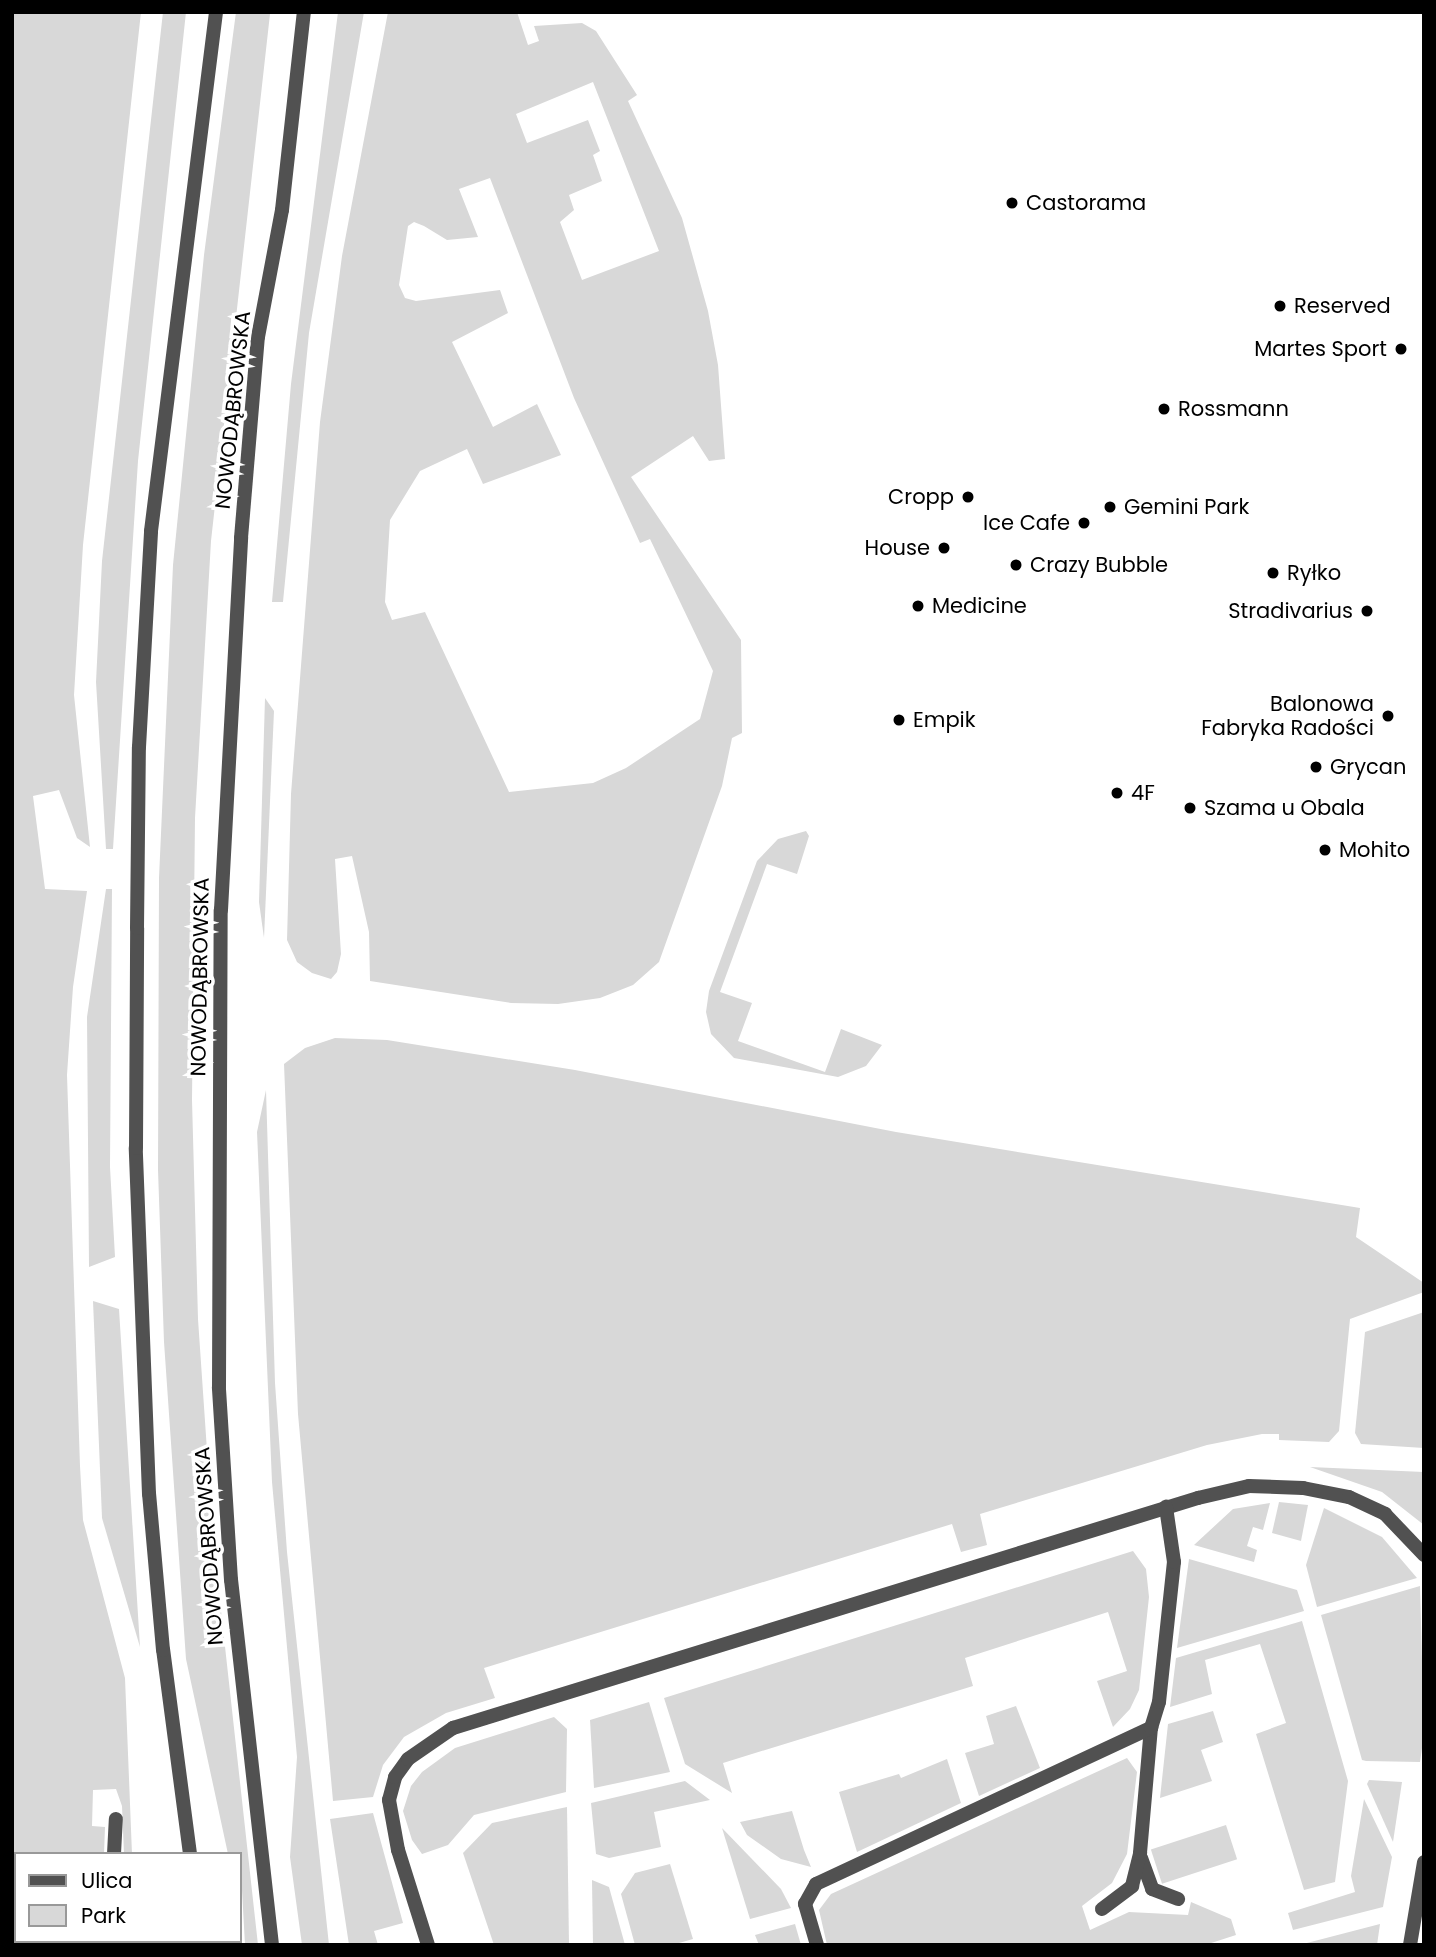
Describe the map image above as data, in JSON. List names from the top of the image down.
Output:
{
  "streets": {
    "street": ["NOWODĄBROWSKA"]
  },
  "places": [
    "Castorama",
    "Reserved",
    "Martes Sport",
    "Rossmann",
    "Cropp",
    "Gemini Park",
    "Ice Cafe",
    "House",
    "Crazy Bubble",
    "Ryłko",
    "Medicine",
    "Stradivarius",
    "Balonowa Fabryka Radości",
    "Empik",
    "Grycan",
    "4F",
    "Szama u Obala",
    "Mohito"
  ],
  "legend": ["Ulica", "Park"]
}
